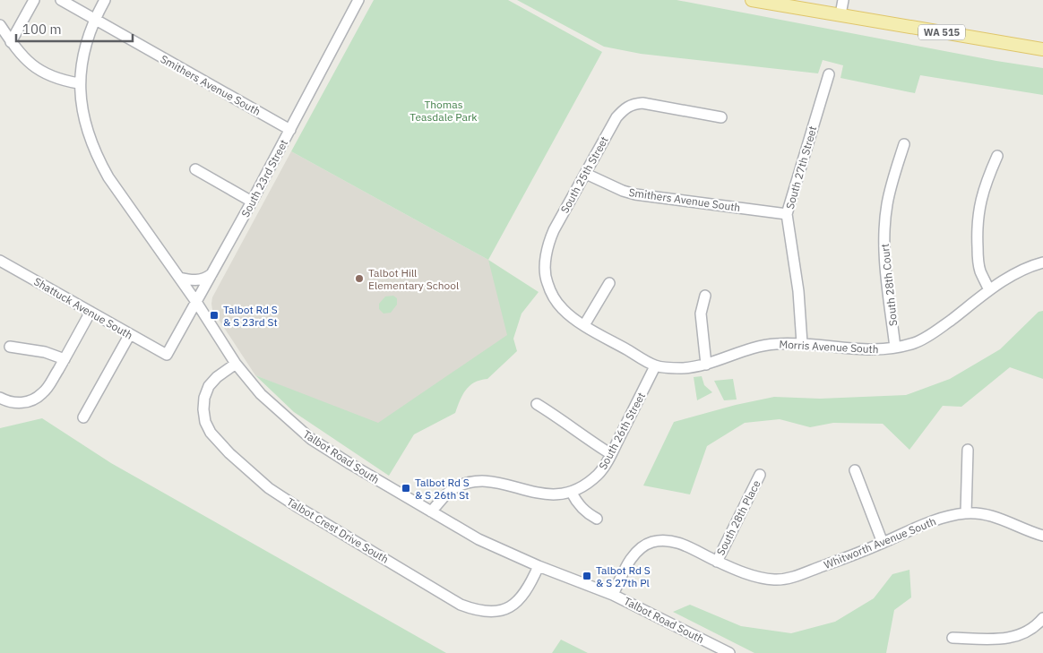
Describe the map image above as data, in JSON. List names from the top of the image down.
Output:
{
  "streets": {
    "main road": ["WA 515"],
    "street": [
      "Smithers Avenue South",
      "South 27th Street",
      "South 25th Street",
      "South 23rd Street",
      "South 28th Court",
      "Shattuck Avenue South",
      "Morris Avenue South",
      "South 26th Street",
      "Talbot Road South",
      "South 28th Place",
      "Talbot Crest Drive South",
      "Whitworth Avenue South"
    ]
  },
  "crossings": [
    ["Smithers Avenue South", "South 27th Street"],
    ["Smithers Avenue South", "South 25th Street"],
    ["Smithers Avenue South", "South 23rd Street"],
    ["Smithers Avenue South", "Talbot Road South"],
    ["South 27th Street", "Morris Avenue South"],
    ["South 25th Street", "Morris Avenue South"],
    ["South 23rd Street", "Shattuck Avenue South"],
    ["South 23rd Street", "Talbot Road South"],
    ["South 28th Court", "Morris Avenue South"],
    ["Morris Avenue South", "South 26th Street"],
    ["South 26th Street", "Talbot Road South"],
    ["Talbot Road South", "Talbot Crest Drive South"],
    ["Talbot Road South", "Whitworth Avenue South"],
    ["South 28th Place", "Whitworth Avenue South"]
  ],
  "parks": ["Thomas Teasdale Park"],
  "places": {
    "other": ["Talbot Hill Elementary School"],
    "transit": ["Talbot Rd S & S 23rd St", "Talbot Rd S & S 26th St", "Talbot Rd S & S 27th Pl"]
  },
  "scale_bar": "100 m"
}
